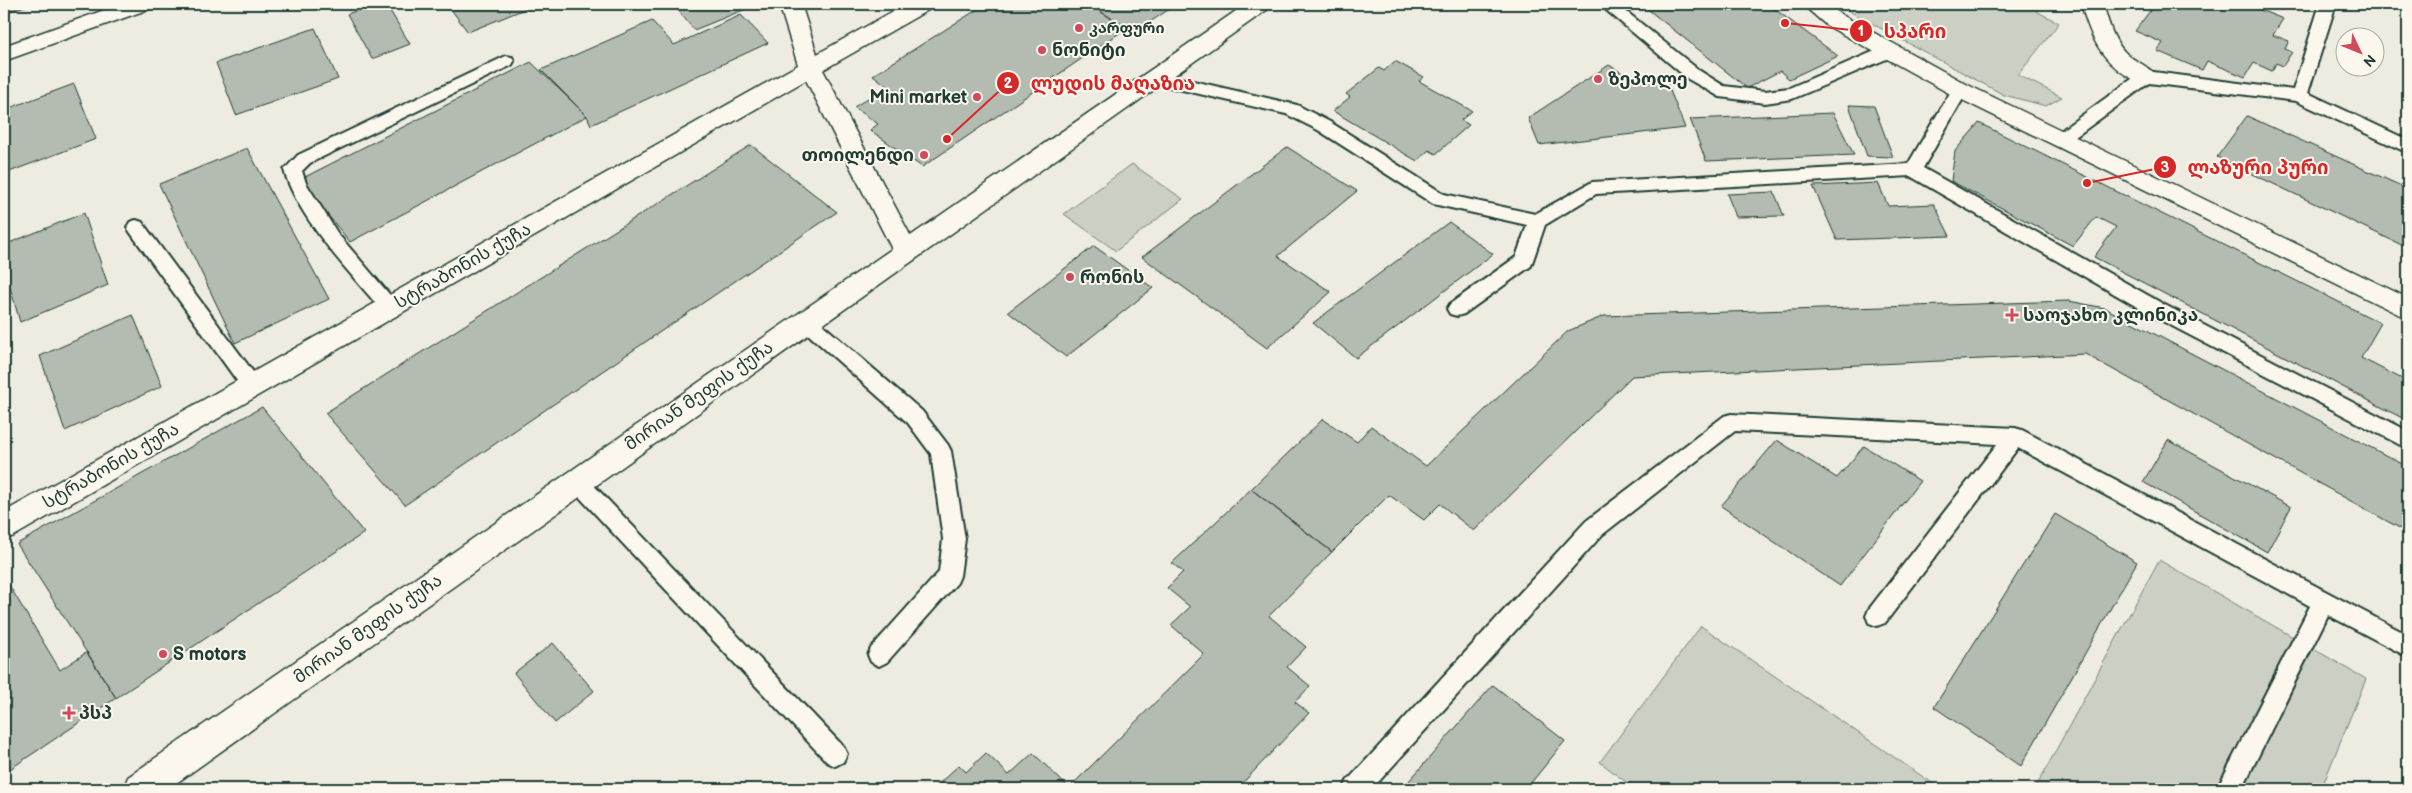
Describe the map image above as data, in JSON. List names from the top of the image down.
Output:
{
  "streets": {
    "street": ["სტრაბონის ქუჩა", "მირიან მეფის ქუჩა"]
  },
  "places": {
    "other": [
      "სპარი",
      "კარფური",
      "ნონიტი",
      "ზეპოლე",
      "Mini market",
      "ლუდის მაღაზია",
      "თოილენდი",
      "ლაზური პური",
      "რონის",
      "S motors"
    ],
    "health": ["საოჯახო კლინიკა", "პსპ"]
  },
  "north": "bottom right"
}
